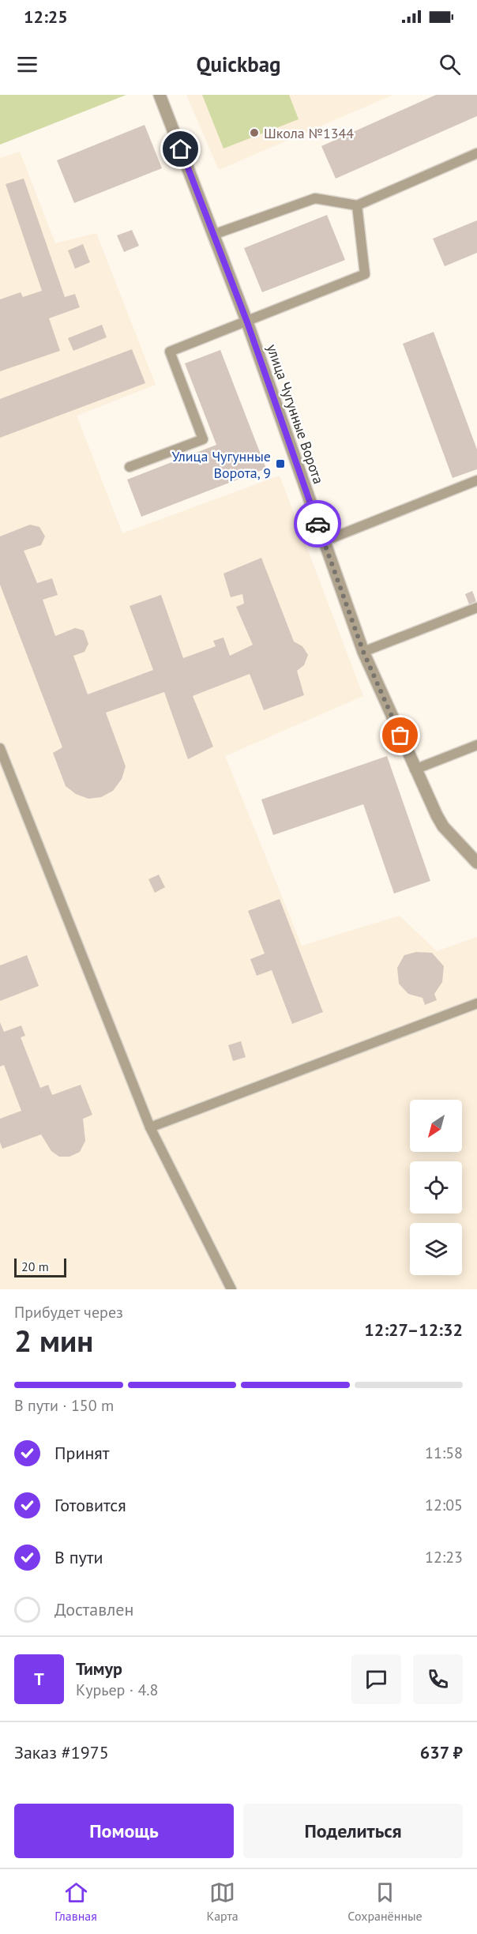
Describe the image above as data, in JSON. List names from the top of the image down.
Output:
{
  "streets": {
    "street": ["улица Чугунные Ворота"]
  },
  "places": {
    "other": ["Школа №1344"],
    "transit": ["Улица Чугунные Ворота, 9"]
  },
  "scale_bar": "20 m",
  "north": "bottom left",
  "page": {
    "status": "12:25",
    "header": "Quickbag",
    "scale": "20 m",
    "heading": ["2 мин", "Прибудет через", "12:27–12:32"],
    "panel": [
      "Тимур",
      "Курьер · 4.8",
      "Заказ #1975",
      "637 ₽"
    ],
    "bar": "В пути · 150 m",
    "list": [
      ["Принят", "11:58"],
      ["Готовится", "12:05"],
      ["В пути", "12:23"],
      "Доставлен"
    ],
    "round": "Т",
    "buttons": ["Помощь", "Поделиться"],
    "tabs": ["Главная", "Карта", "Сохранённые"]
  }
}
